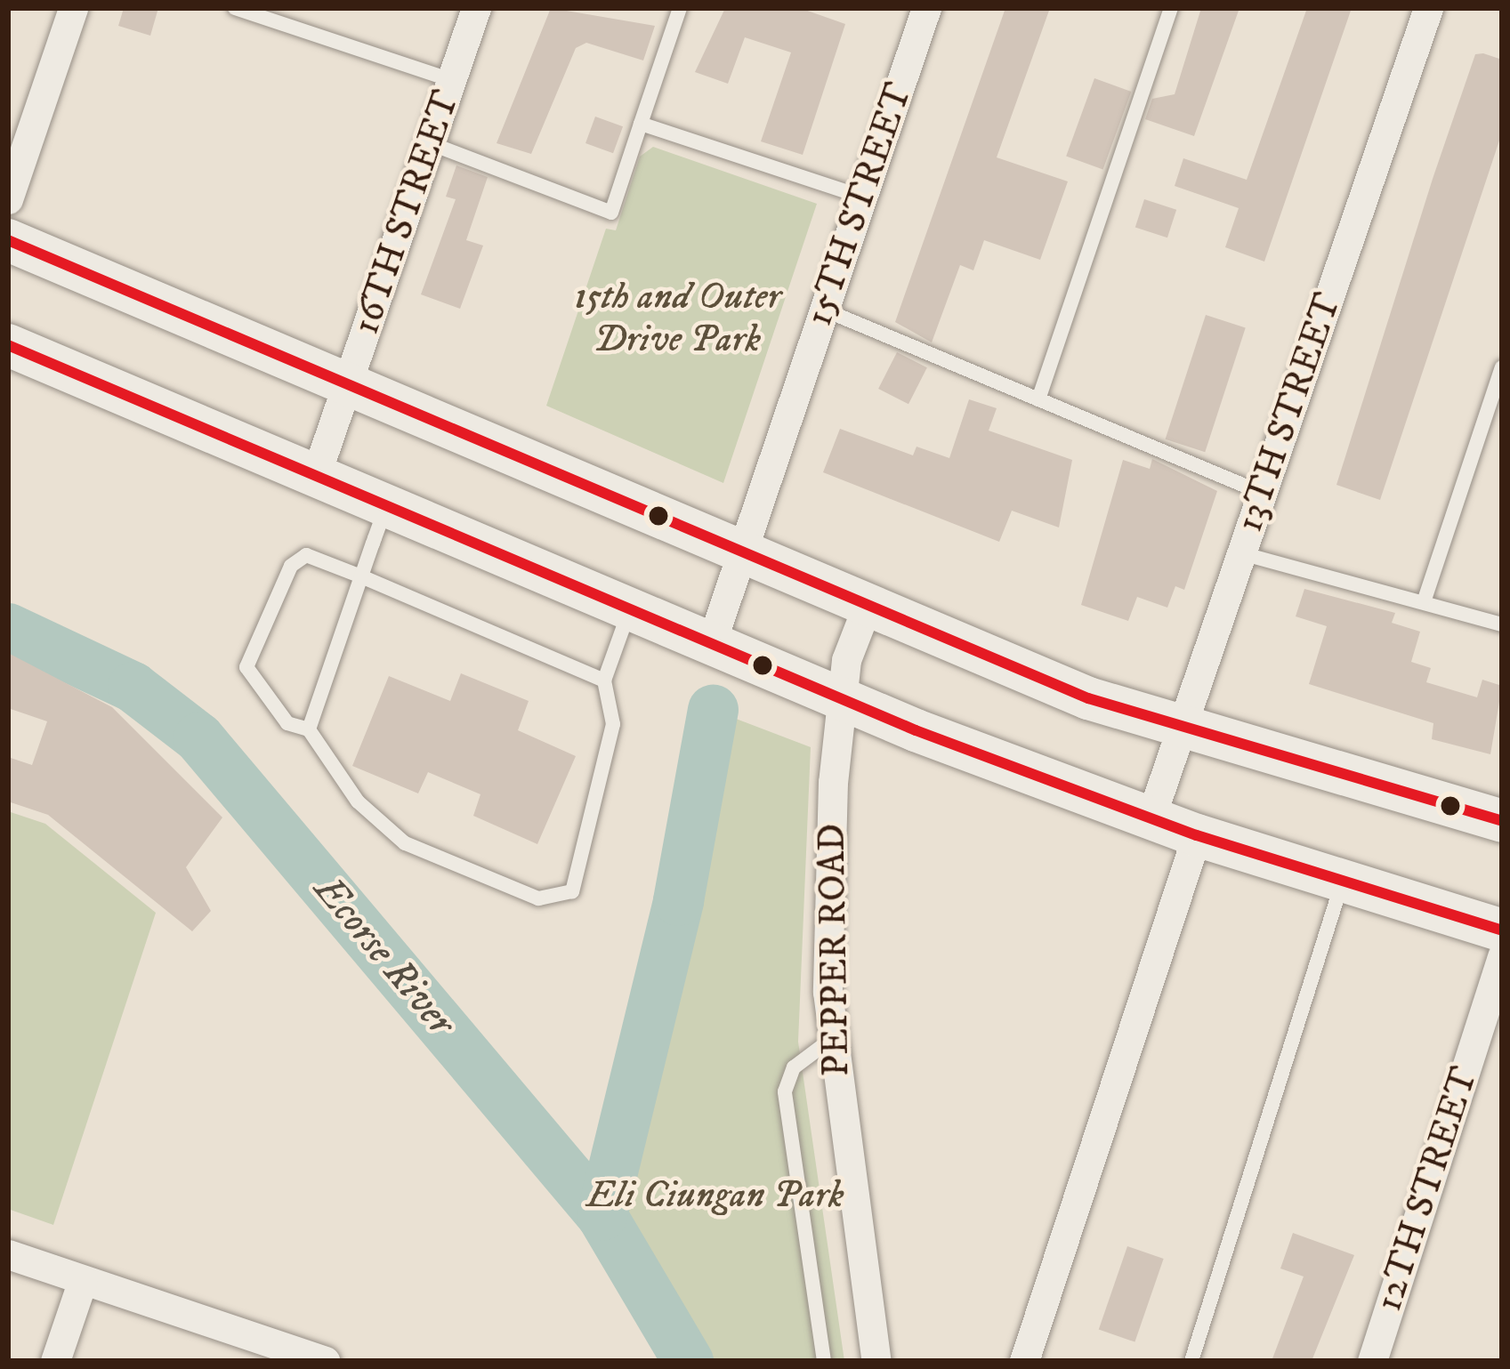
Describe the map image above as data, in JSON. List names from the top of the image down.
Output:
{
  "streets": {
    "street": [
      "15TH STREET",
      "16TH STREET",
      "13TH STREET",
      "PEPPER ROAD",
      "12TH STREET"
    ]
  },
  "water": ["Ecorse River"],
  "parks": ["15th and Outer Drive Park", "Eli Ciungan Park"]
}
